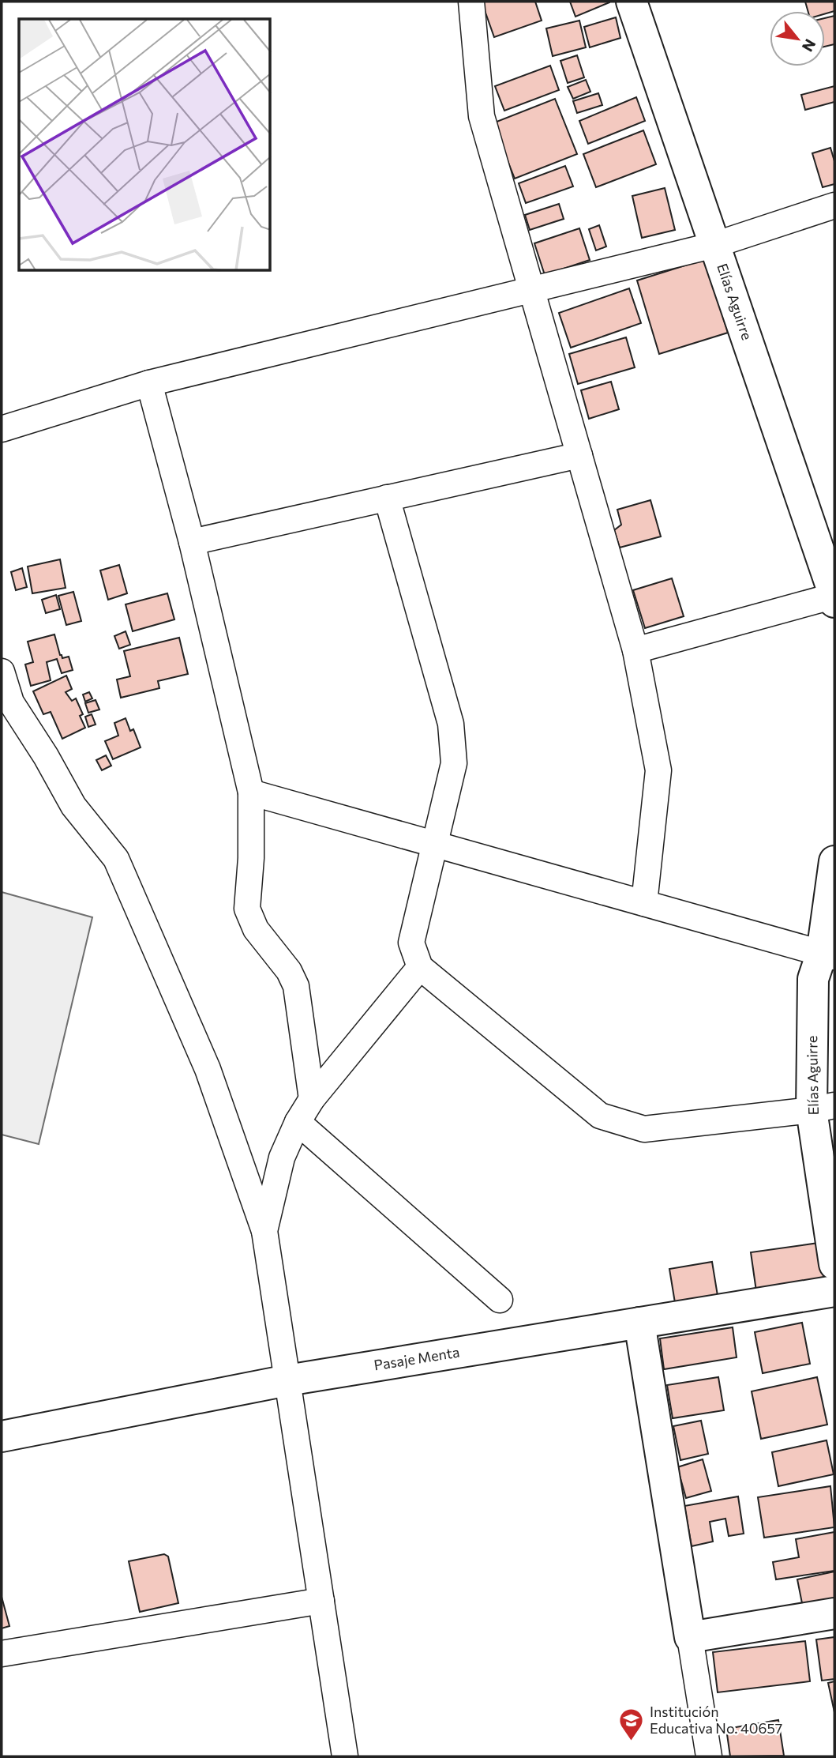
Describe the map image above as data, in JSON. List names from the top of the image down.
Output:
{
  "streets": {
    "street": ["Elías Aguirre", "Pasaje Menta"]
  },
  "places": {
    "school or university": ["Institución Educativa No. 40657"]
  },
  "north": "bottom right"
}
